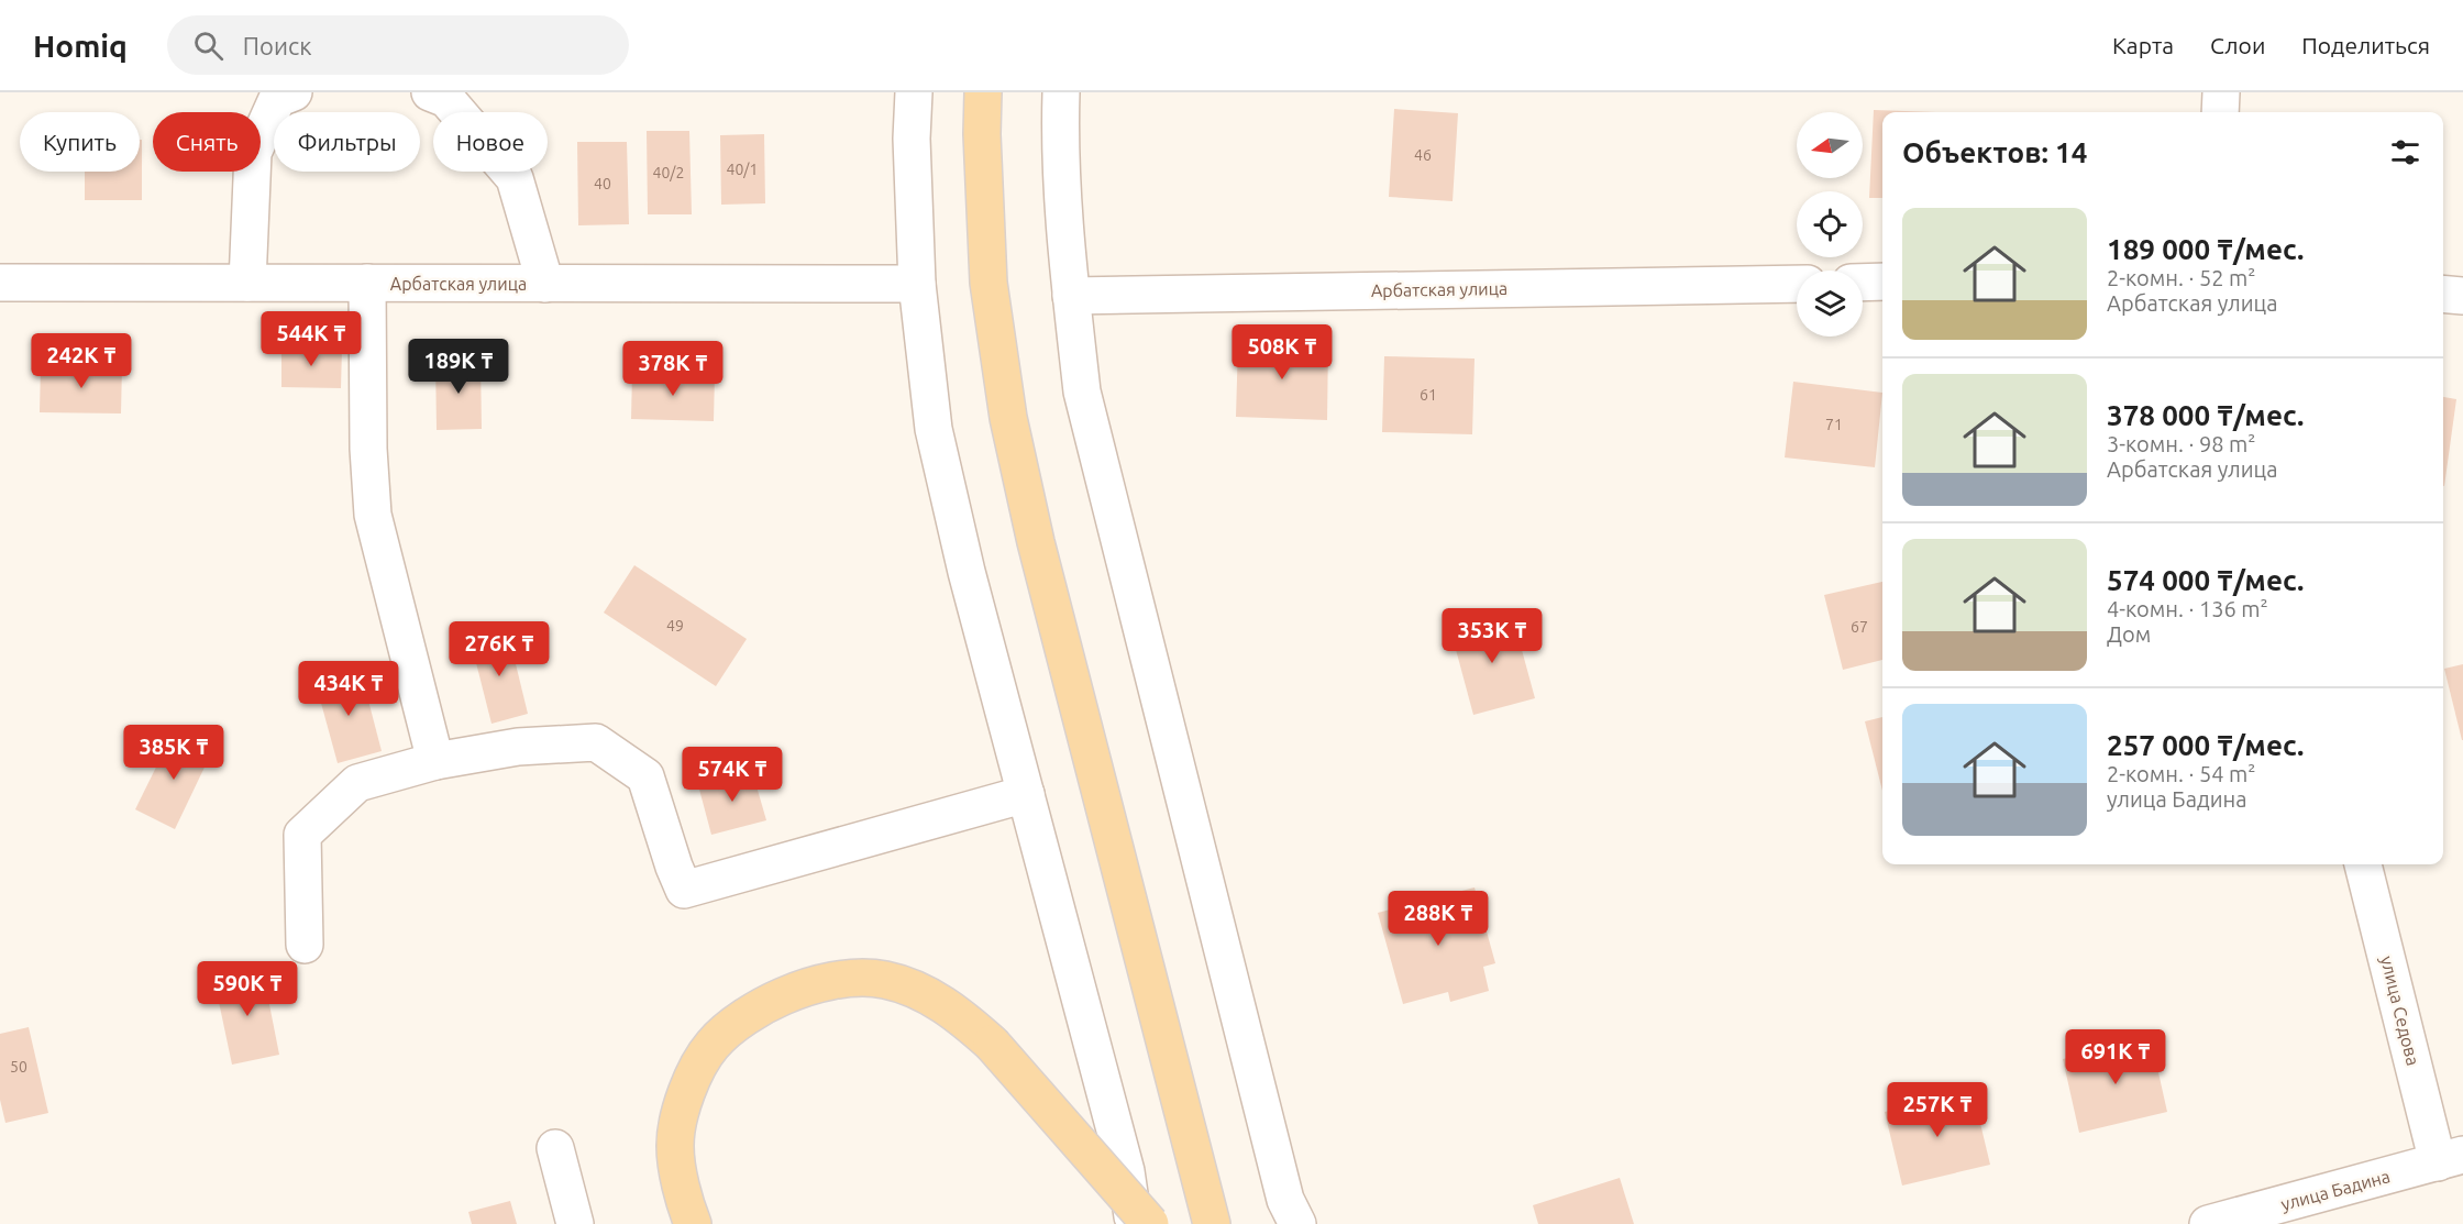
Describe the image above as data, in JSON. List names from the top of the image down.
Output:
{
  "streets": {
    "street": ["Арбатская улица", "улица Седова", "улица Бадина"]
  },
  "crossings": [
    ["улица Седова", "улица Бадина"]
  ],
  "house_numbers": [
    "46",
    "40/1",
    "40/2",
    "40",
    "61",
    "71",
    "49",
    "67",
    "50"
  ],
  "north": "left",
  "page": {
    "header": "Homiq",
    "search": "Поиск",
    "nav": ["Карта", "Слои", "Поделиться"],
    "chip": [
      "Купить",
      "Снять",
      "Фильтры",
      "Новое"
    ],
    "heading": "Объектов: 14",
    "list": [
      {
        "name": "189 000 ₸/мес.",
        "note": "2-комн. · 52 m² · Арбатская улица"
      },
      {
        "name": "378 000 ₸/мес.",
        "note": "3-комн. · 98 m² · Арбатская улица"
      },
      {
        "name": "574 000 ₸/мес.",
        "note": "4-комн. · 136 m² · Дом"
      },
      {
        "name": "257 000 ₸/мес.",
        "note": "2-комн. · 54 m² · улица Бадина"
      }
    ],
    "price": [
      "544K ₸",
      "508K ₸",
      "242K ₸",
      "189K ₸",
      "378K ₸",
      "353K ₸",
      "276K ₸",
      "434K ₸",
      "385K ₸",
      "574K ₸",
      "288K ₸",
      "590K ₸",
      "691K ₸",
      "257K ₸"
    ]
  }
}
